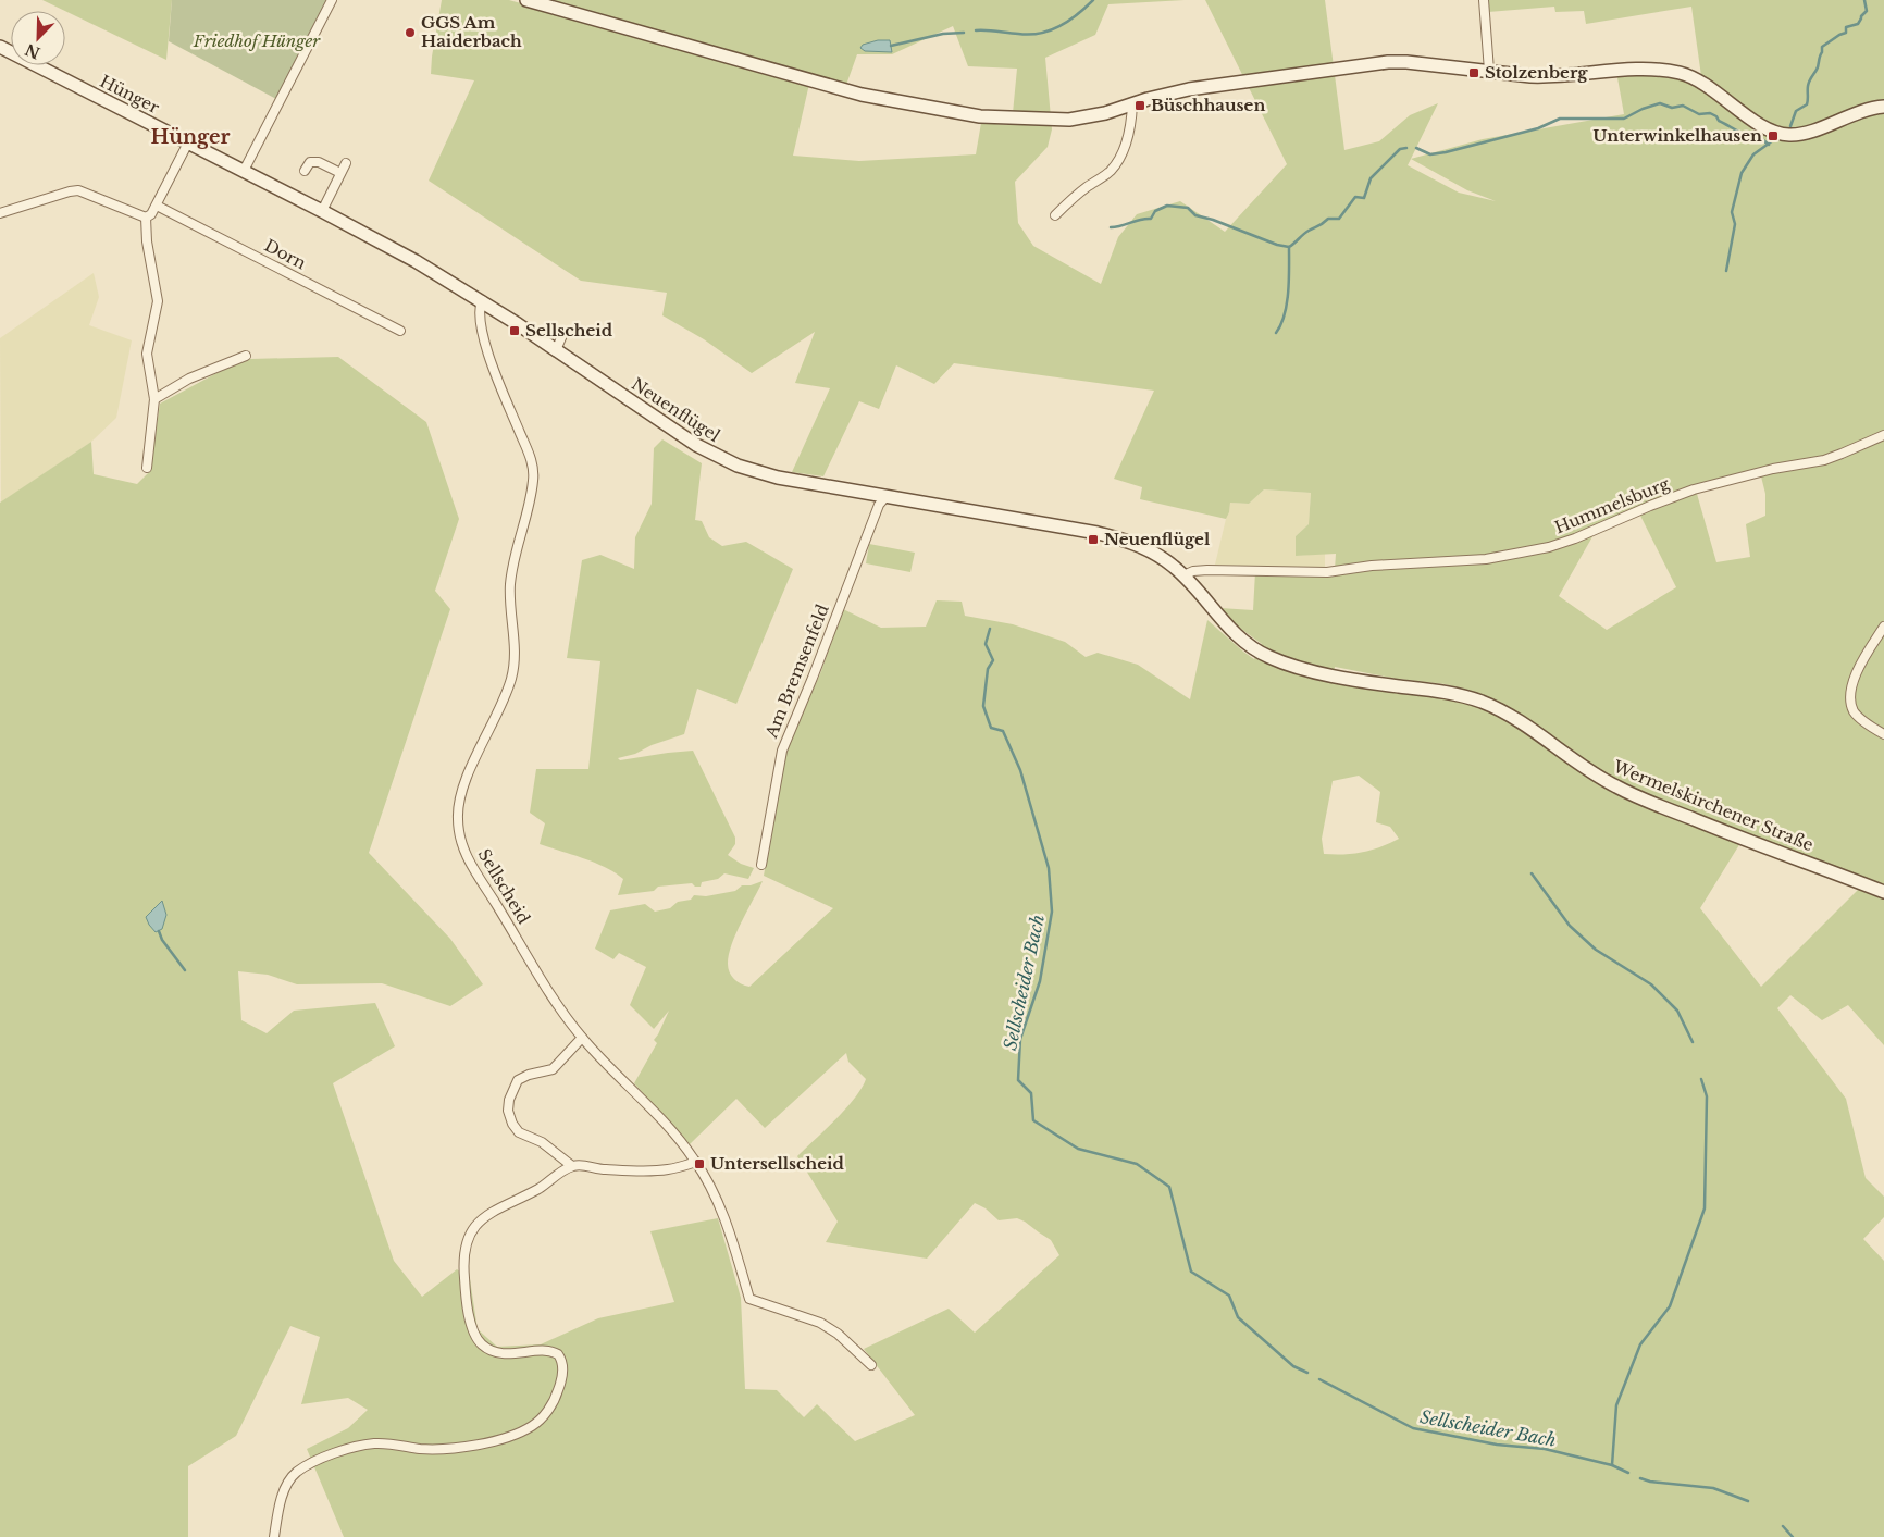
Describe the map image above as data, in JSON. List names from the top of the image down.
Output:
{
  "streets": {
    "main road": ["Hünger", "Neuenflügel", "Wermelskirchener Straße"],
    "street": [
      "Dorn",
      "Hummelsburg",
      "Am Bremsenfeld",
      "Sellscheid"
    ]
  },
  "crossings": [
    ["Hünger", "Neuenflügel"],
    ["Hünger", "Sellscheid"],
    ["Neuenflügel", "Hummelsburg"],
    ["Neuenflügel", "Am Bremsenfeld"],
    ["Neuenflügel", "Wermelskirchener Straße"],
    ["Neuenflügel", "Sellscheid"]
  ],
  "districts": ["Hünger"],
  "water": ["Sellscheider Bach"],
  "parks": ["Friedhof Hünger"],
  "places": {
    "other": ["GGS Am Haiderbach"],
    "transit": [
      "Stolzenberg",
      "Büschhausen",
      "Unterwinkelhausen",
      "Sellscheid",
      "Neuenflügel",
      "Untersellscheid"
    ]
  },
  "north": "bottom left"
}
